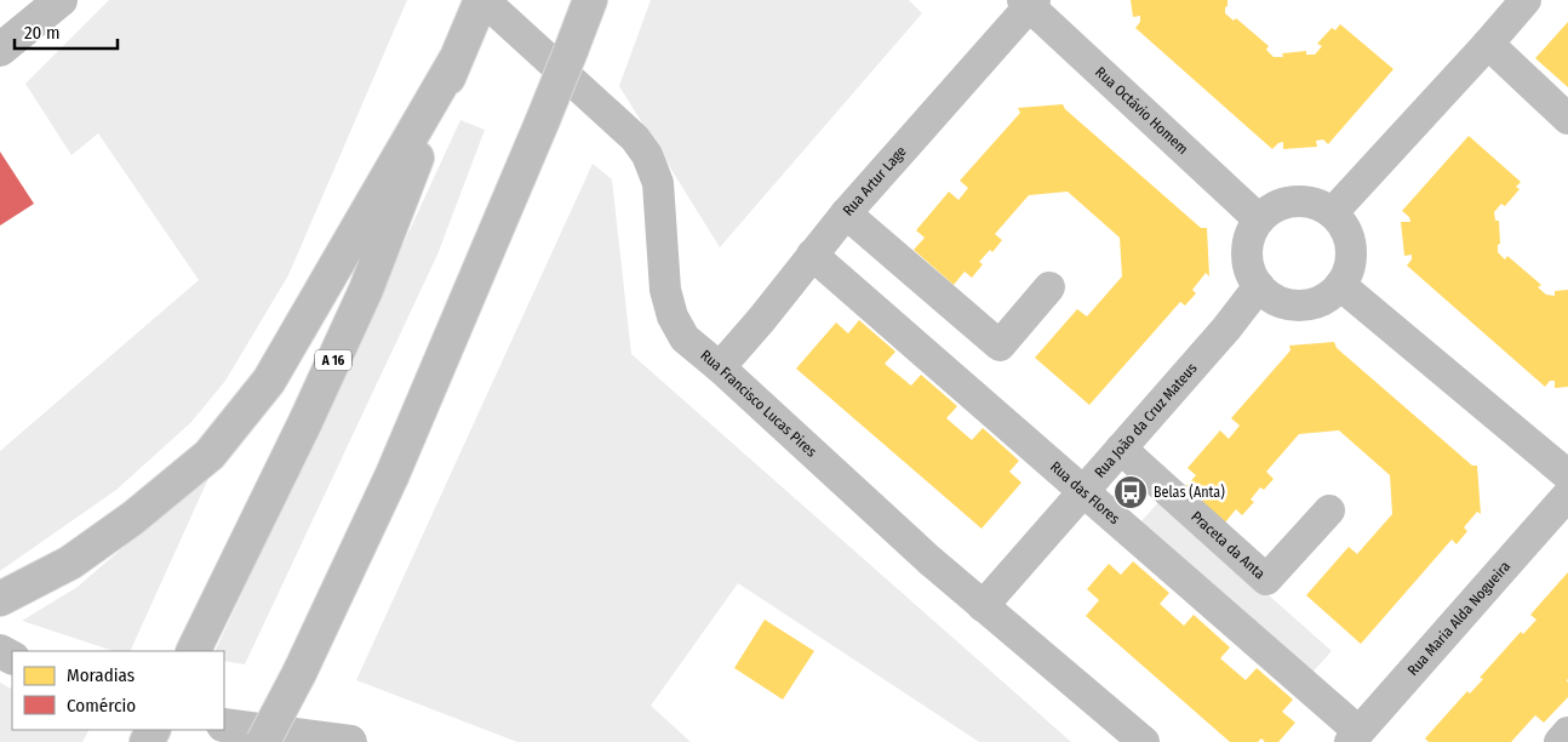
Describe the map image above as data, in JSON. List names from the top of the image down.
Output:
{
  "streets": {
    "main road": ["A 16"],
    "street": [
      "Rua Octávio Homem",
      "Rua Artur Lage",
      "Rua Francisco Lucas Pires",
      "Rua João da Cruz Mateus",
      "Rua das Flores",
      "Praceta da Anta",
      "Rua Maria Alda Nogueira"
    ]
  },
  "crossings": [
    ["Rua Octávio Homem", "Rua Artur Lage"],
    ["Rua Octávio Homem", "Rua João da Cruz Mateus"],
    ["Rua Artur Lage", "Rua Francisco Lucas Pires"],
    ["Rua Artur Lage", "Rua das Flores"],
    ["A 16", "Rua Francisco Lucas Pires"],
    ["Rua Francisco Lucas Pires", "Rua João da Cruz Mateus"],
    ["Rua João da Cruz Mateus", "Rua das Flores"],
    ["Rua João da Cruz Mateus", "Praceta da Anta"],
    ["Rua das Flores", "Rua Maria Alda Nogueira"]
  ],
  "places": {
    "bus stop": ["Belas (Anta)"]
  },
  "legend": ["Moradias", "Comércio"],
  "scale_bar": "20 m"
}
